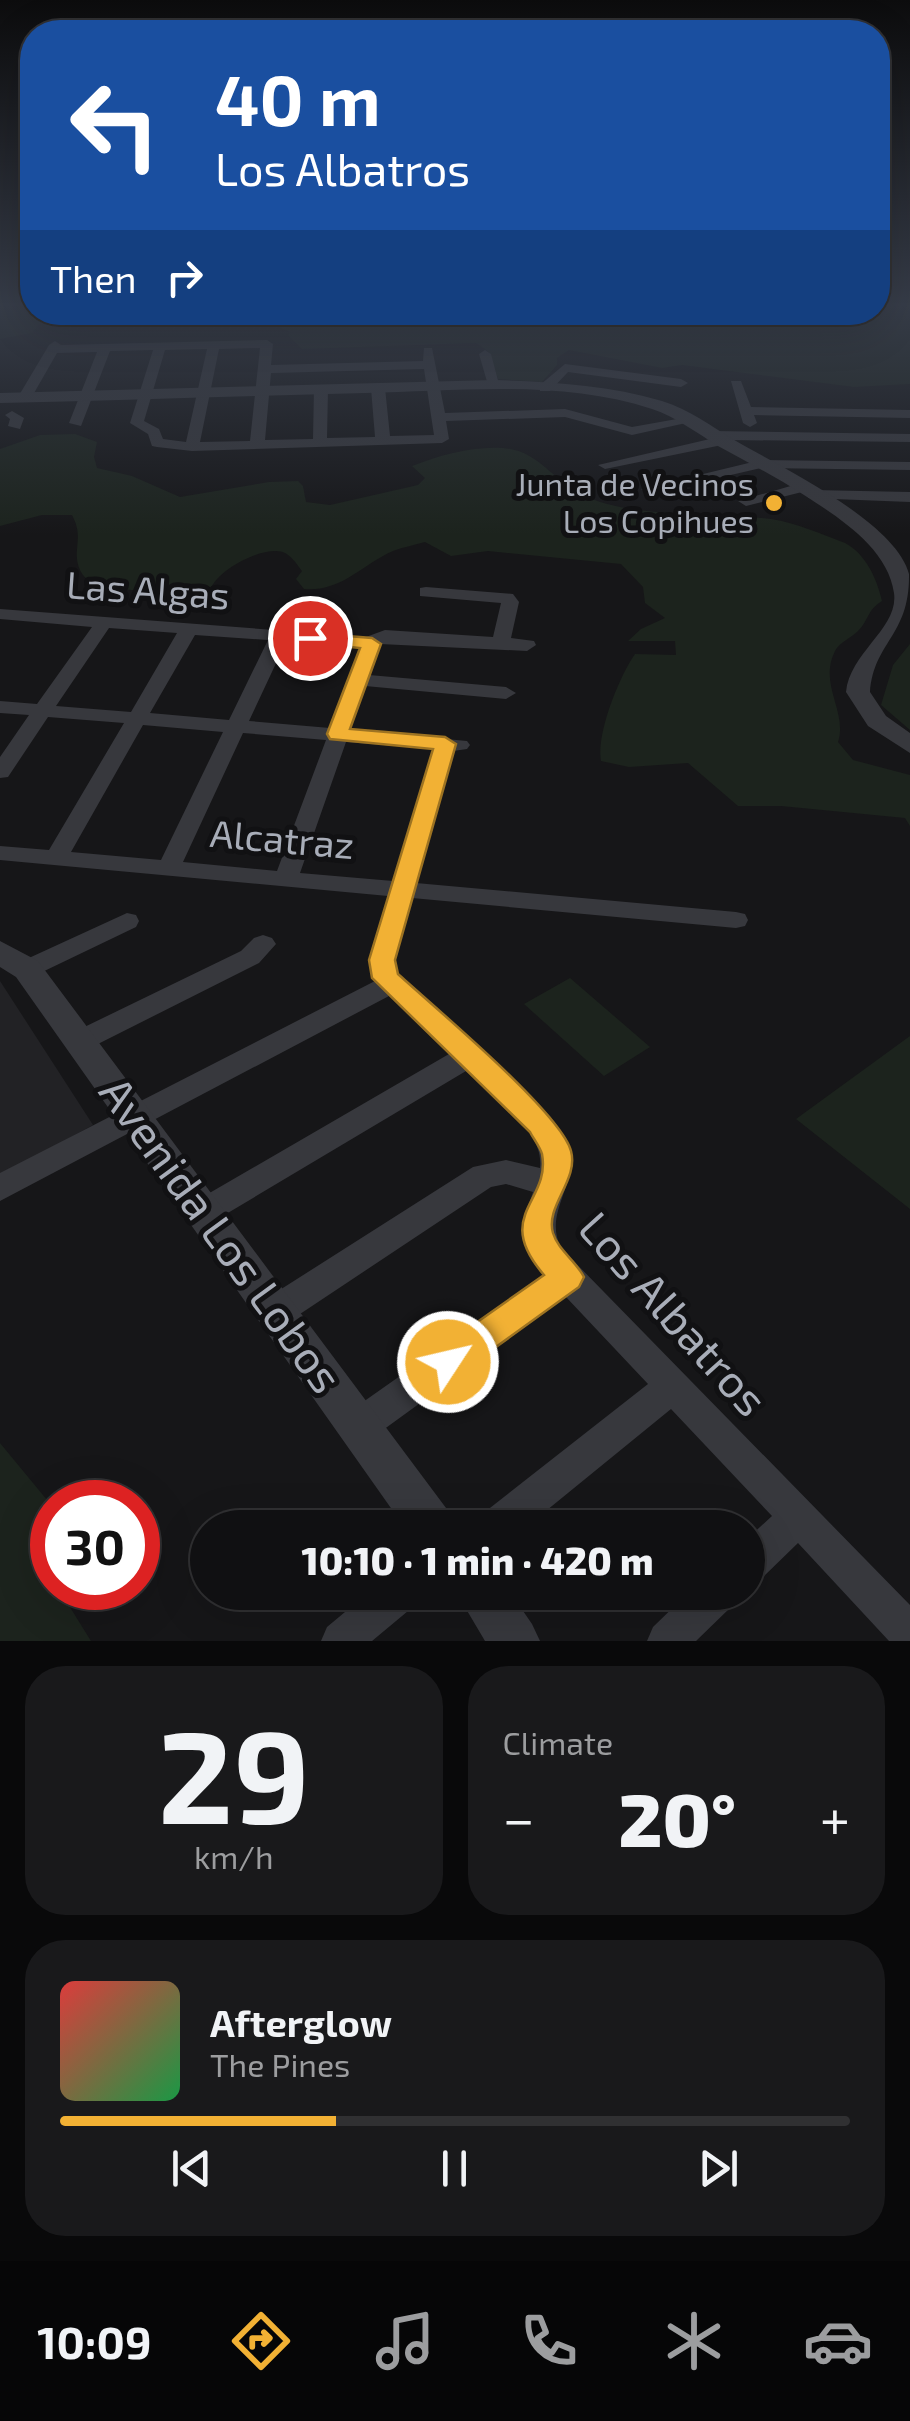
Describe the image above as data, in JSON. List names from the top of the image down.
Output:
{
  "streets": {
    "street": [
      "Las Algas",
      "Alcatraz",
      "Avenida Los Lobos",
      "Los Albatros"
    ]
  },
  "places": ["Junta de Vecinos Los Copihues"],
  "page": {
    "turn": ["40 m", "Los Albatros"],
    "then": "Then",
    "limit": "30",
    "trip": "10:10 · 1 min · 420 m",
    "tile": [
      ["29", "km/h"],
      "Climate"
    ],
    "heat": ["−", "20°", "+"],
    "song": ["Afterglow", "The Pines"],
    "tabs": "10:09"
  }
}
